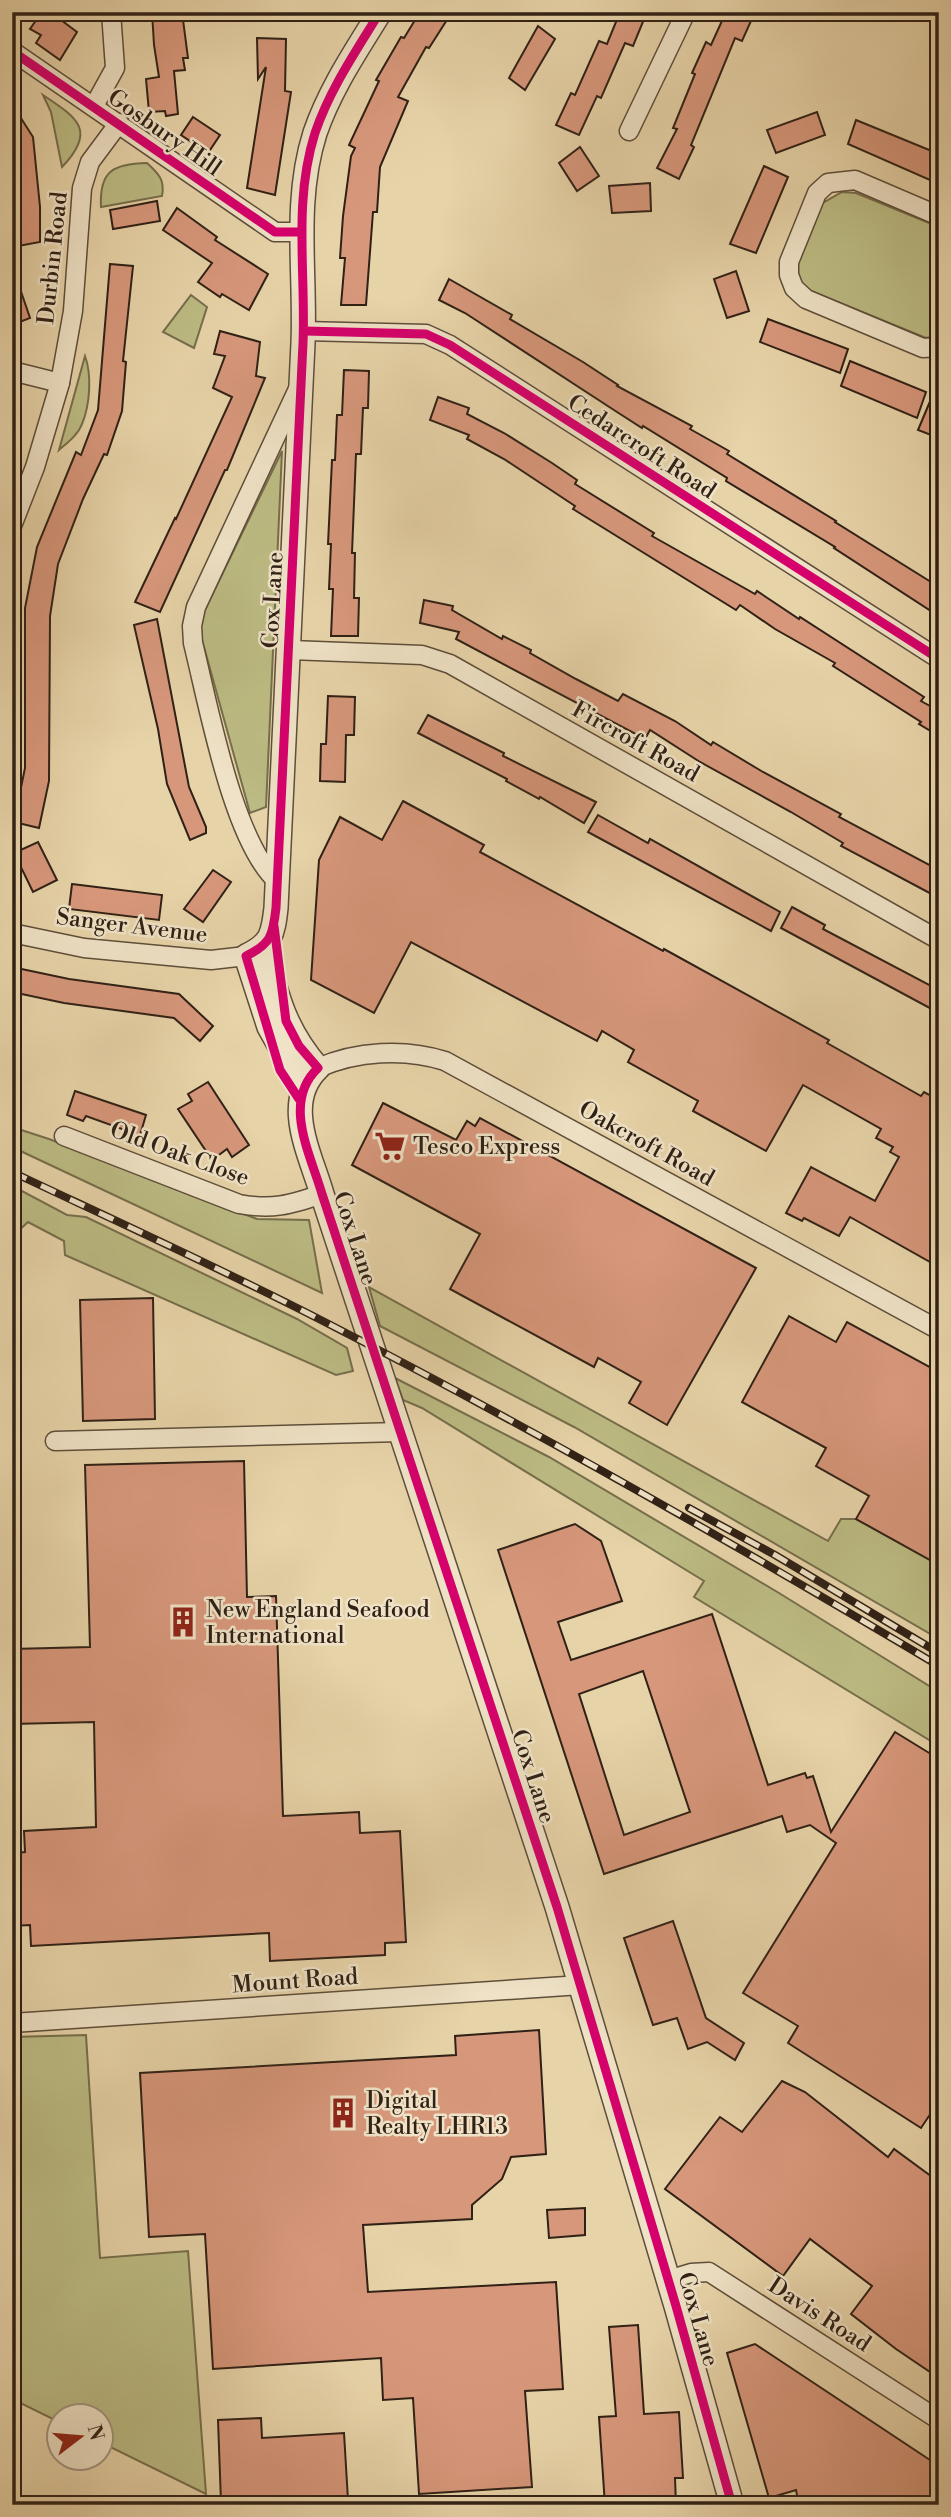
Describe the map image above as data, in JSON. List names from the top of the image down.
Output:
{
  "streets": {
    "street": [
      "Gosbury Hill",
      "Durbin Road",
      "Cedarcroft Road",
      "Cox Lane",
      "Fircroft Road",
      "Sanger Avenue",
      "Oakcroft Road",
      "Old Oak Close",
      "Mount Road",
      "Davis Road"
    ]
  },
  "crossings": [
    ["Gosbury Hill", "Durbin Road"],
    ["Gosbury Hill", "Cox Lane"],
    ["Cedarcroft Road", "Cox Lane"],
    ["Cox Lane", "Fircroft Road"],
    ["Cox Lane", "Sanger Avenue"],
    ["Cox Lane", "Oakcroft Road"],
    ["Cox Lane", "Old Oak Close"],
    ["Cox Lane", "Mount Road"],
    ["Cox Lane", "Davis Road"]
  ],
  "places": {
    "supermarket": ["Tesco Express"],
    "building": ["New England Seafood International", "Digital Realty LHR13"]
  },
  "north": "right"
}
